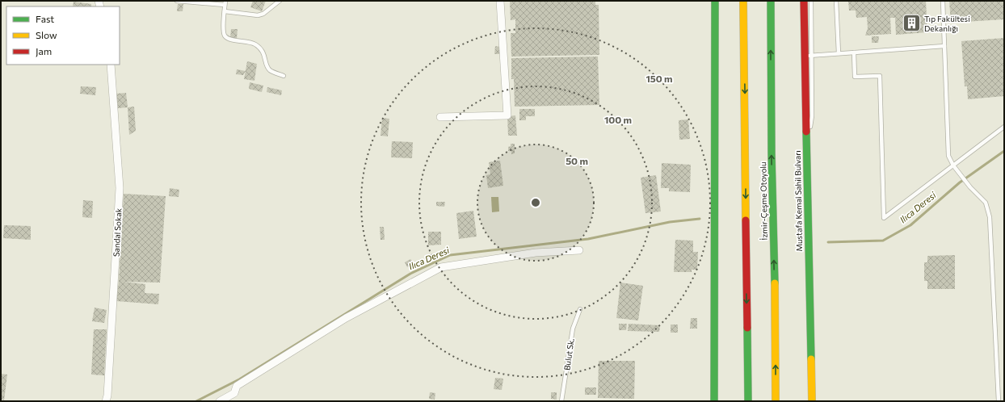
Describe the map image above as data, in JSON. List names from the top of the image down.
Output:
{
  "streets": {
    "main road": ["İzmir-Çeşme Otoyolu", "Mustafa Kemal Sahil Bulvarı"],
    "street": ["Sandal Sokak"],
    "lane": ["Bulut Sk."]
  },
  "water": ["Ilıca Deresi"],
  "places": {
    "building": ["Tıp Fakültesi Dekanlığı"]
  },
  "legend": ["Fast", "Slow", "Jam"],
  "rings": ["150 m", "100 m", "50 m"]
}
